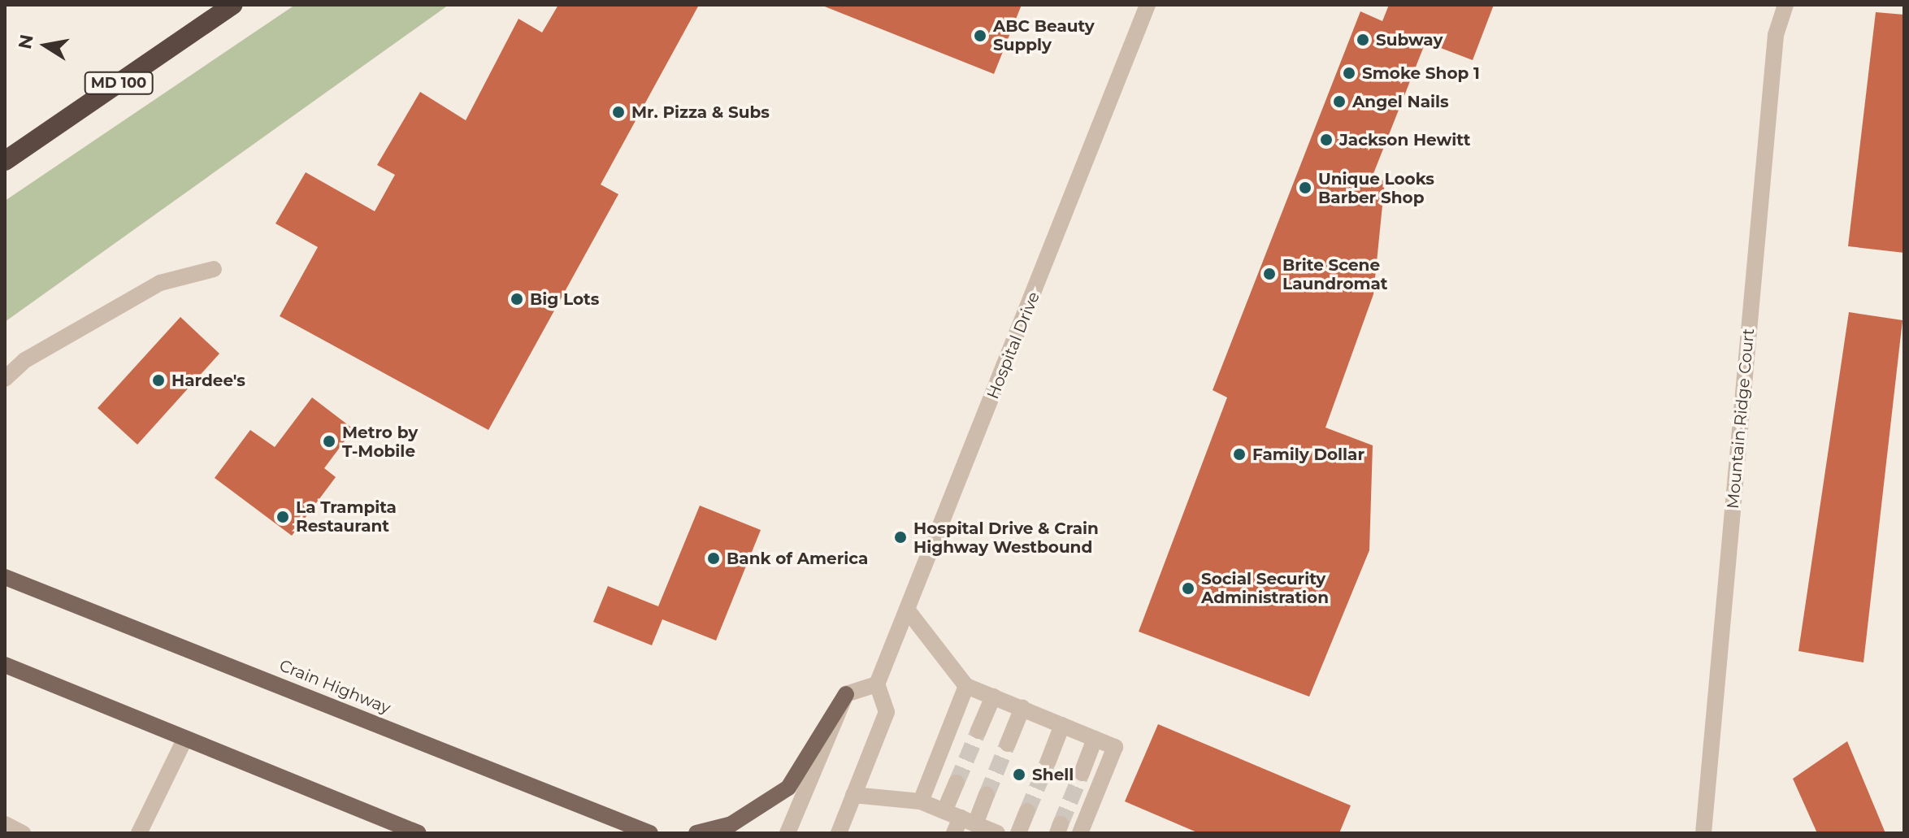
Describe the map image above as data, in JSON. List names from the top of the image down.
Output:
{
  "streets": {
    "highway": ["MD 100"],
    "main road": ["Crain Highway"],
    "street": ["Hospital Drive", "Mountain Ridge Court"]
  },
  "places": [
    "ABC Beauty Supply",
    "Subway",
    "Smoke Shop 1",
    "Angel Nails",
    "Mr. Pizza & Subs",
    "Jackson Hewitt",
    "Unique Looks Barber Shop",
    "Brite Scene Laundromat",
    "Big Lots",
    "Hardee's",
    "Metro by T-Mobile",
    "Family Dollar",
    "La Trampita Restaurant",
    "Hospital Drive & Crain Highway Westbound",
    "Bank of America",
    "Social Security Administration",
    "Shell"
  ],
  "north": "left"
}
